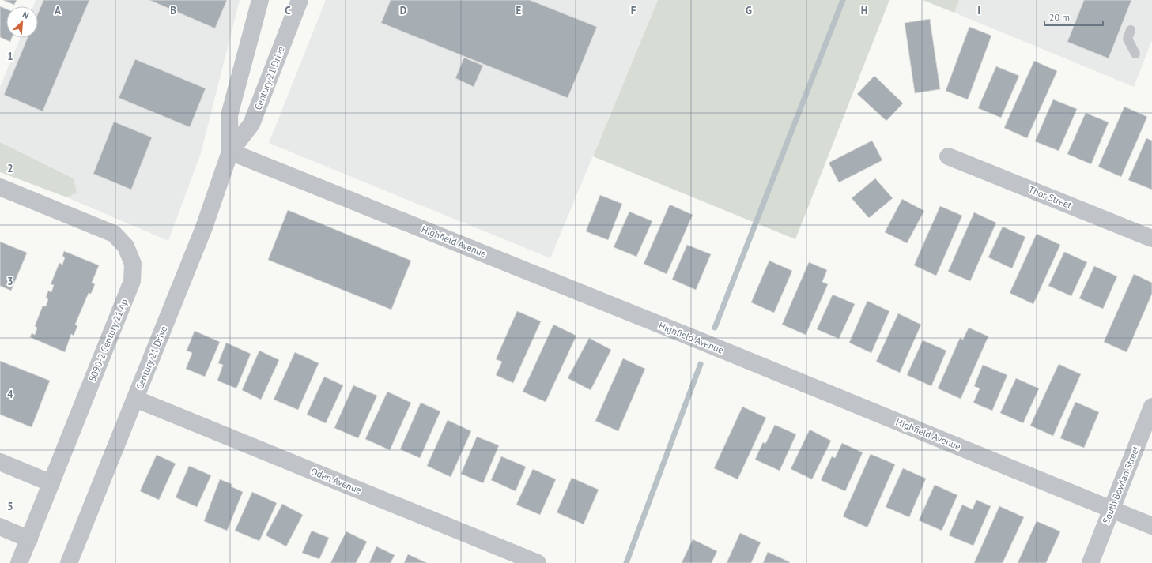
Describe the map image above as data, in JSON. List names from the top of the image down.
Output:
{
  "streets": {
    "street": [
      "Century 21 Drive",
      "Thor Street",
      "Highfield Avenue",
      "8090-2 Century 21 Ap",
      "Oden Avenue",
      "South Bowlan Street"
    ]
  },
  "crossings": [
    ["Century 21 Drive", "Highfield Avenue"],
    ["Century 21 Drive", "Oden Avenue"],
    ["Highfield Avenue", "South Bowlan Street"]
  ],
  "scale_bar": "20 m",
  "north": "top right",
  "grid": {
    "columns": [
      "A",
      "B",
      "C",
      "D",
      "E",
      "F",
      "G",
      "H",
      "I"
    ],
    "rows": [
      "1",
      "2",
      "3",
      "4",
      "5"
    ]
  }
}
